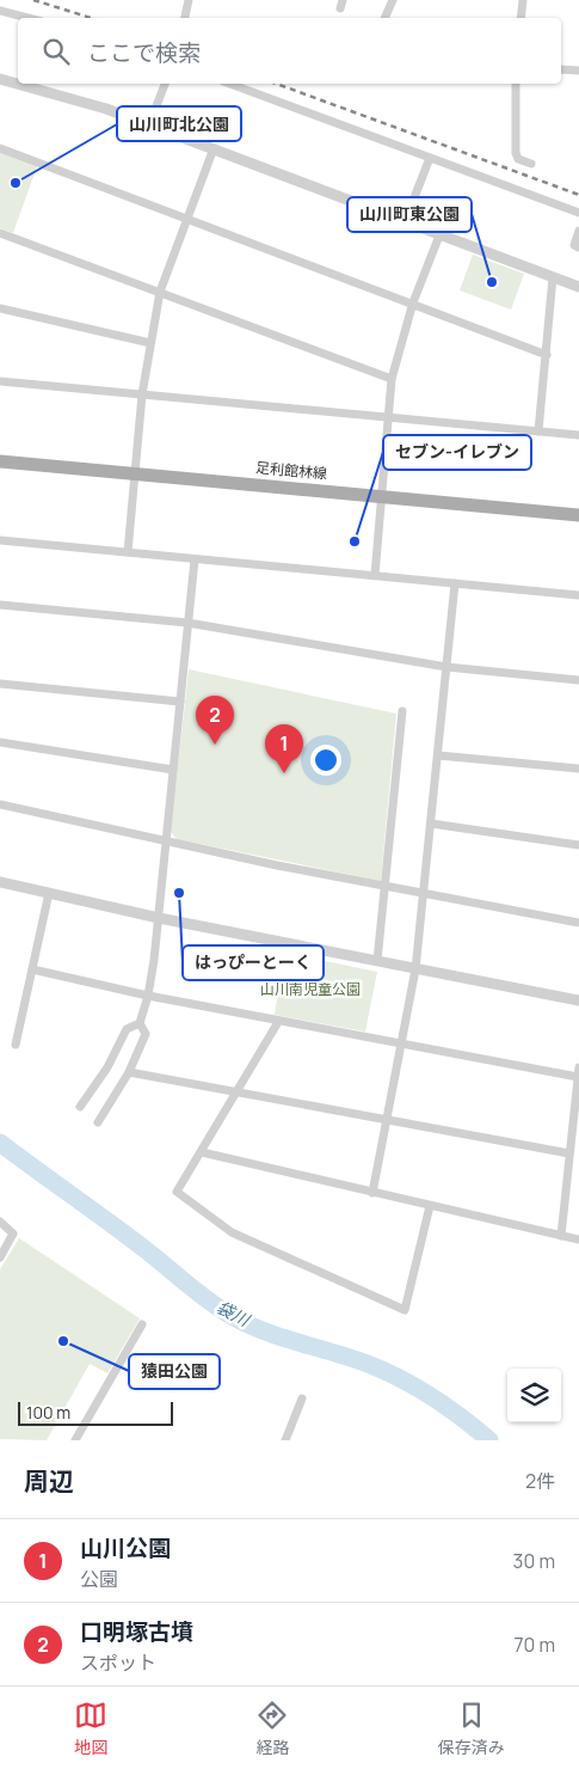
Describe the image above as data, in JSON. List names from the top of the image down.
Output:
{
  "streets": {
    "main road": ["足利館林線"]
  },
  "water": ["袋川"],
  "parks": ["山川南児童公園"],
  "places": [
    "山川町北公園",
    "山川町東公園",
    "セブン-イレブン",
    "はっぴーとーく",
    "猿田公園"
  ],
  "scale_bar": "100 m",
  "page": {
    "search": "ここで検索",
    "pins": ["2", "1"],
    "scale": "100 m",
    "heading": ["周辺", "2件"],
    "list": [
      {
        "mark": "1",
        "name": "山川公園",
        "note": "公園",
        "value": "30 m"
      },
      {
        "mark": "2",
        "name": "口明塚古墳",
        "note": "スポット",
        "value": "70 m"
      }
    ],
    "nav": ["地図", "経路", "保存済み"]
  }
}
